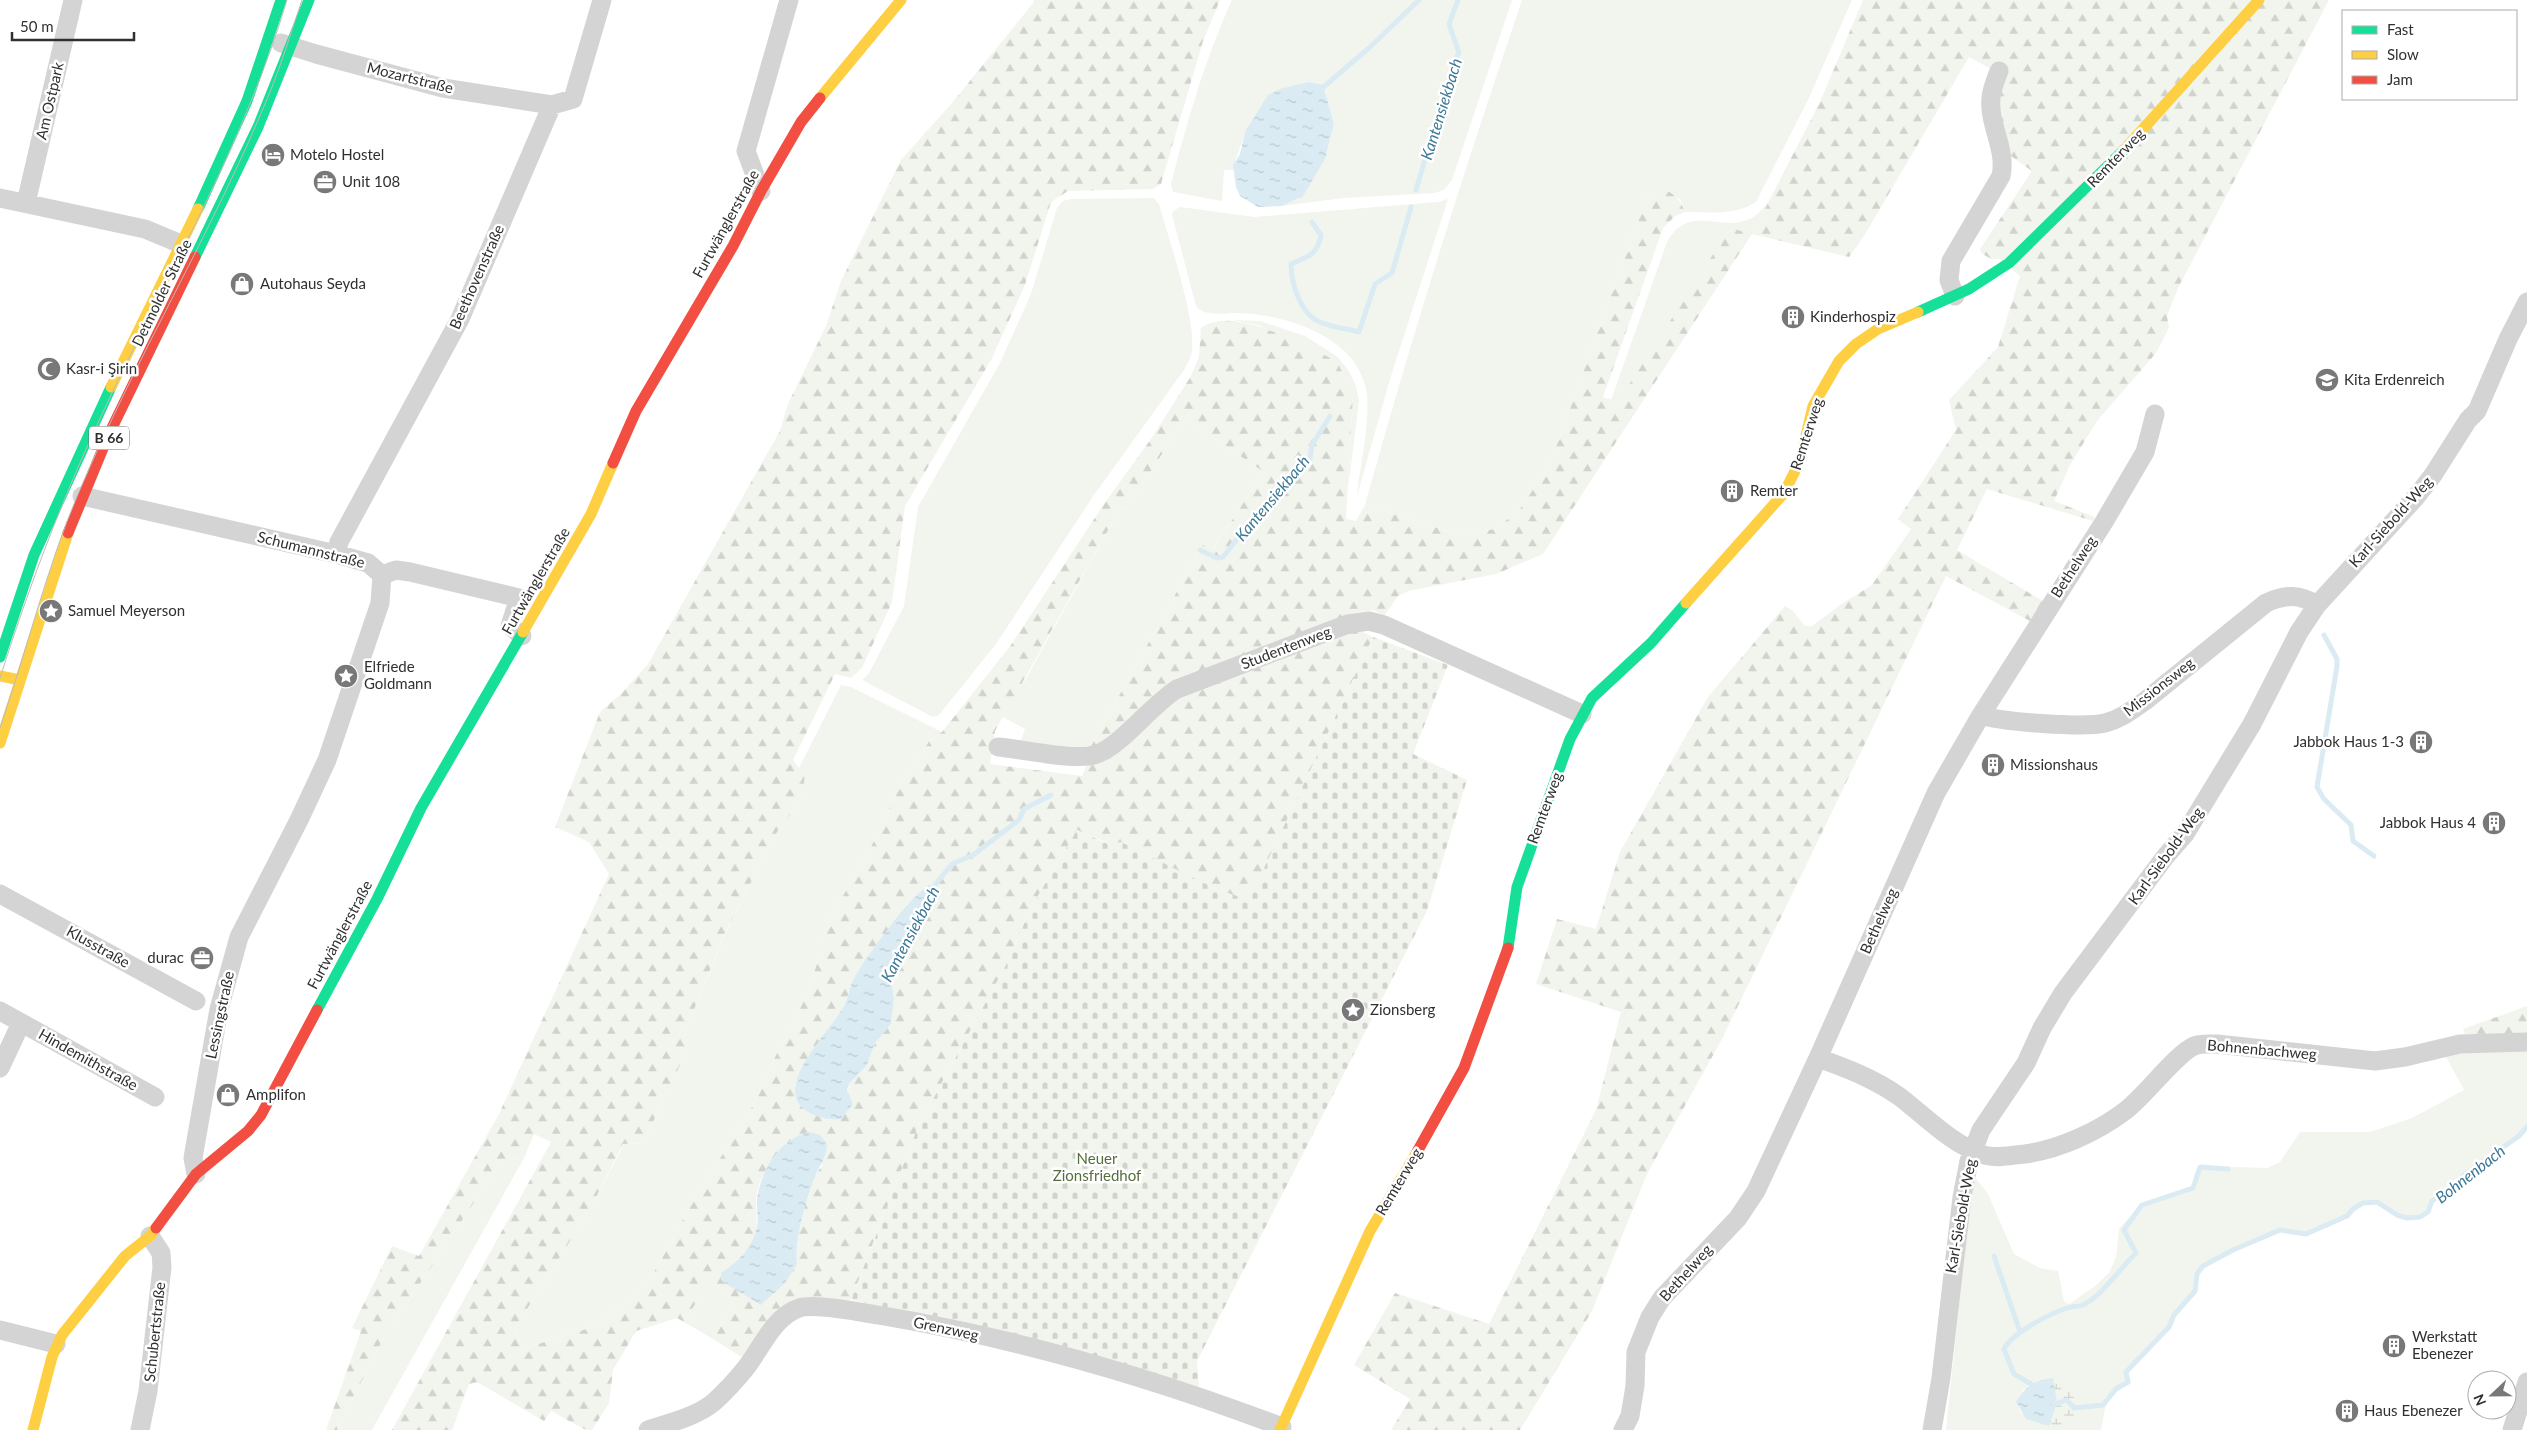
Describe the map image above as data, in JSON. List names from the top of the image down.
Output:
{
  "streets": {
    "street": [
      "Mozartstraße",
      "Am Ostpark",
      "Remterweg",
      "Furtwänglerstraße",
      "Beethovenstraße",
      "Detmolder Straße",
      "B 66",
      "Karl-Siebold-Weg",
      "Schumannstraße",
      "Bethelweg",
      "Studentenweg",
      "Missionsweg",
      "Klusstraße",
      "Lessingstraße",
      "Bohnenbachweg",
      "Hindemithstraße",
      "Grenzweg",
      "Schubertstraße"
    ]
  },
  "crossings": [
    ["Mozartstraße", "Beethovenstraße"],
    ["Mozartstraße", "Detmolder Straße"],
    ["Remterweg", "Studentenweg"],
    ["Remterweg", "Grenzweg"],
    ["Furtwänglerstraße", "Schumannstraße"],
    ["Furtwänglerstraße", "Lessingstraße"],
    ["Beethovenstraße", "Schumannstraße"],
    ["Detmolder Straße", "Schumannstraße"],
    ["Karl-Siebold-Weg", "Missionsweg"],
    ["Karl-Siebold-Weg", "Bohnenbachweg"],
    ["Schumannstraße", "Lessingstraße"],
    ["Bethelweg", "Missionsweg"],
    ["Bethelweg", "Bohnenbachweg"]
  ],
  "water": ["Kantensiekbach", "Bohnenbach"],
  "parks": ["Neuer Zionsfriedhof"],
  "places": {
    "hotel": ["Motelo Hostel"],
    "office": ["Unit 108", "durac"],
    "shop": ["Autohaus Seyda", "Amplifon"],
    "building": [
      "Kinderhospiz",
      "Remter",
      "Jabbok Haus 1-3",
      "Missionshaus",
      "Jabbok Haus 4",
      "Werkstatt Ebenezer",
      "Haus Ebenezer"
    ],
    "mosque": ["Kasr-i Şirin"],
    "school or university": ["Kita Erdenreich"],
    "place": ["Samuel Meyerson", "Elfriede Goldmann", "Zionsberg"]
  },
  "legend": ["Fast", "Slow", "Jam"],
  "scale_bar": "50 m",
  "north": "left"
}
